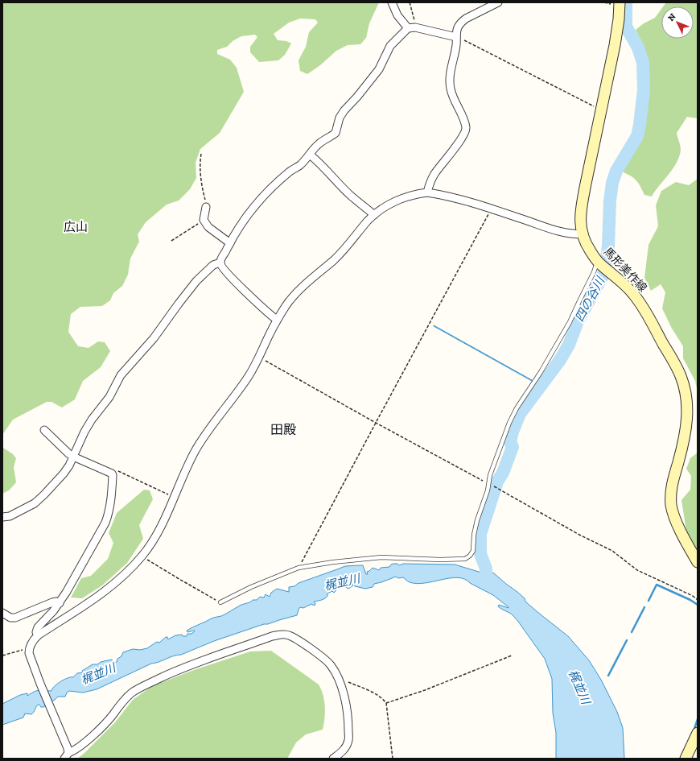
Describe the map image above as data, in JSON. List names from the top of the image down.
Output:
{
  "streets": {
    "main road": ["馬形美作線"]
  },
  "districts": ["広山", "田殿"],
  "water": ["四の谷川", "梶並川"],
  "north": "top left"
}
